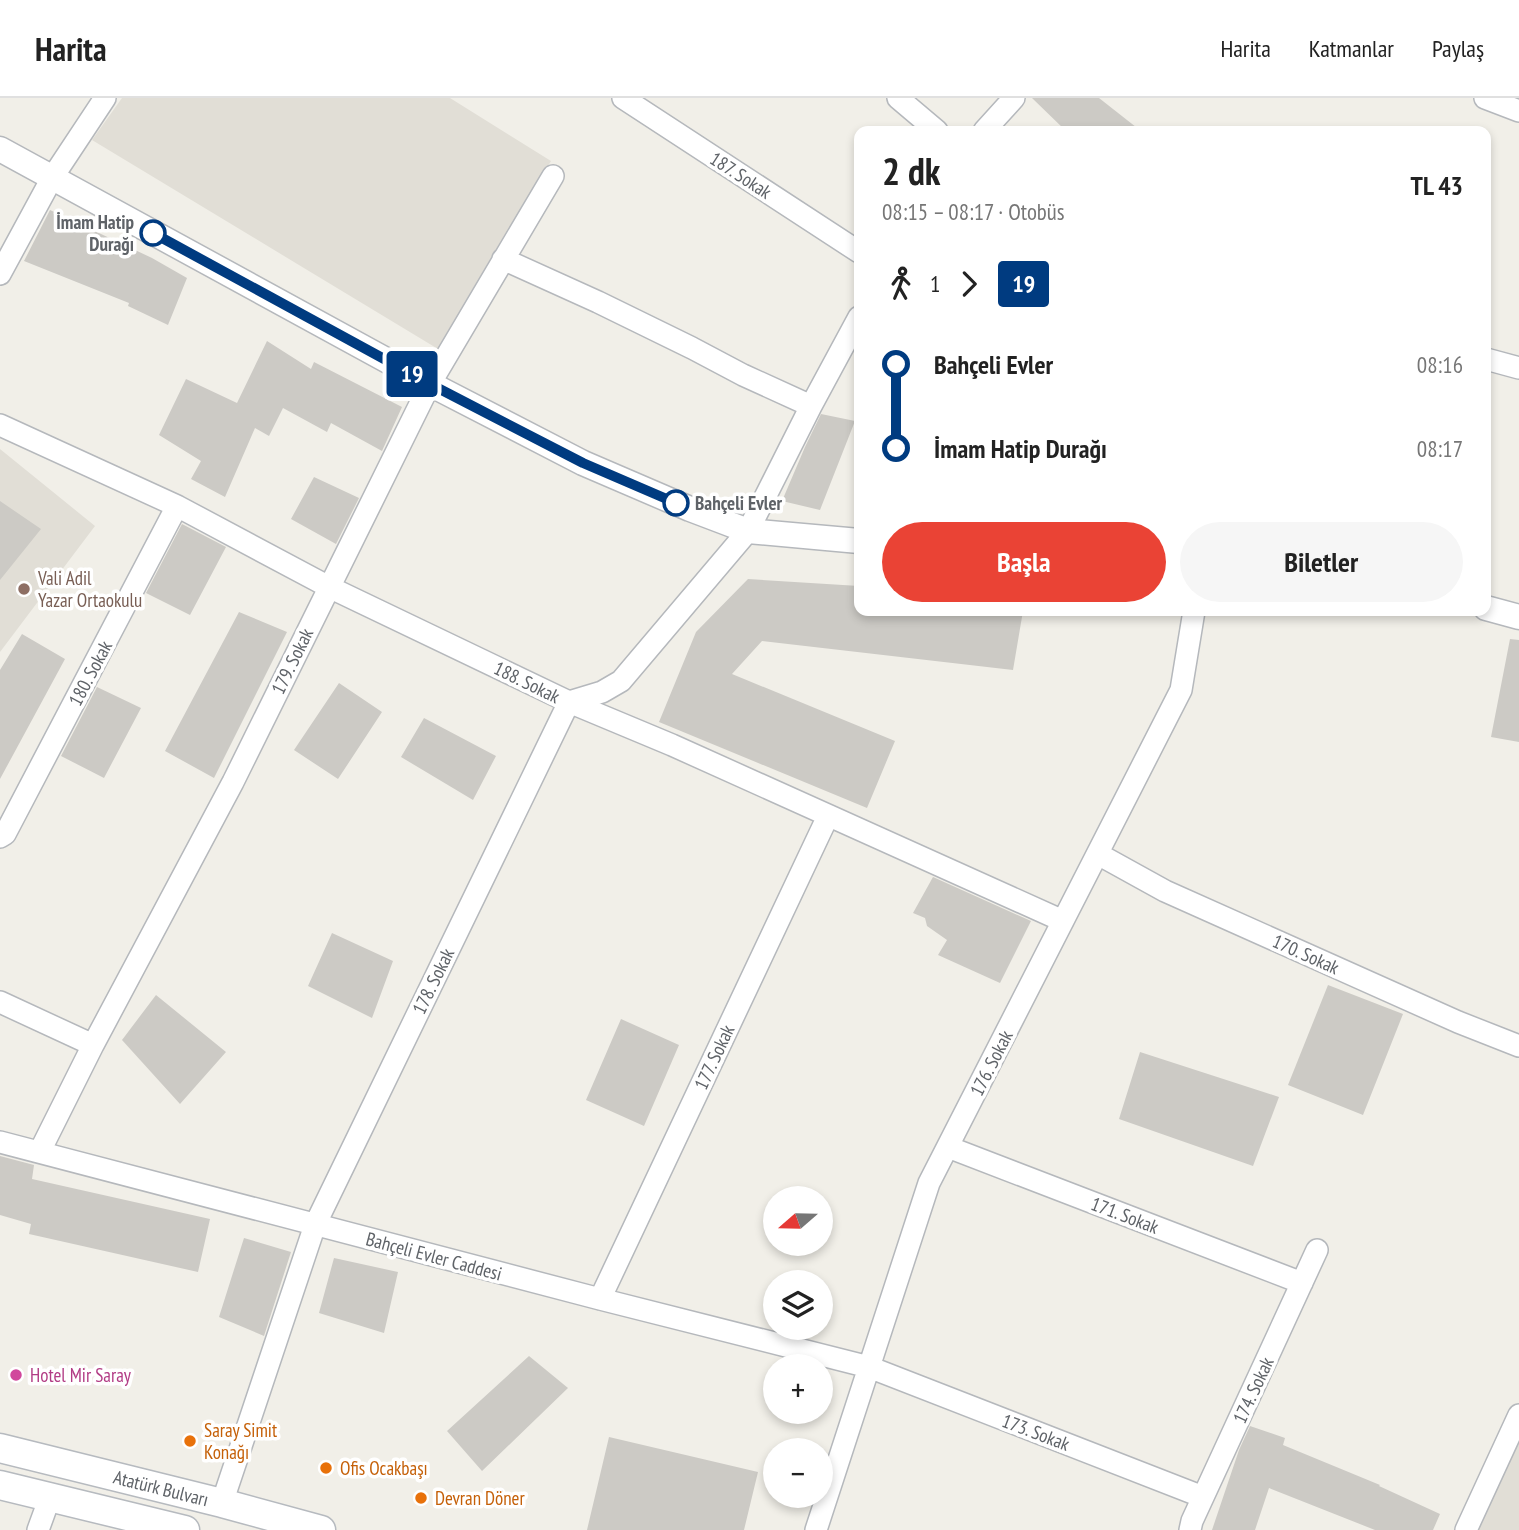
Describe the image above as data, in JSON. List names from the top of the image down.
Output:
{
  "streets": {
    "main road": ["Atatürk Bulvarı"],
    "street": [
      "187. Sokak",
      "179. Sokak",
      "180. Sokak",
      "188. Sokak",
      "170. Sokak",
      "178. Sokak",
      "177. Sokak",
      "176. Sokak",
      "171. Sokak",
      "Bahçeli Evler Caddesi",
      "174. Sokak",
      "173. Sokak"
    ]
  },
  "crossings": [
    ["179. Sokak", "188. Sokak"],
    ["179. Sokak", "Bahçeli Evler Caddesi"],
    ["180. Sokak", "188. Sokak"],
    ["188. Sokak", "178. Sokak"],
    ["188. Sokak", "177. Sokak"],
    ["188. Sokak", "176. Sokak"],
    ["170. Sokak", "176. Sokak"],
    ["178. Sokak", "Bahçeli Evler Caddesi"],
    ["178. Sokak", "Atatürk Bulvarı"],
    ["177. Sokak", "Bahçeli Evler Caddesi"],
    ["176. Sokak", "171. Sokak"],
    ["176. Sokak", "Bahçeli Evler Caddesi"],
    ["176. Sokak", "173. Sokak"],
    ["171. Sokak", "174. Sokak"],
    ["Bahçeli Evler Caddesi", "173. Sokak"],
    ["174. Sokak", "173. Sokak"]
  ],
  "places": [
    "İmam Hatip Durağı",
    "Bahçeli Evler",
    "Vali Adil Yazar Ortaokulu",
    "Hotel Mir Saray",
    "Saray Simit Konağı",
    "Ofis Ocakbaşı",
    "Devran Döner"
  ],
  "lines": ["bus line 19"],
  "north": "left",
  "page": {
    "header": "Harita",
    "nav": ["Harita", "Katmanlar", "Paylaş"],
    "on_map": "19",
    "heading": ["2 dk", "08:15 – 08:17 · Otobüs", "TL 43"],
    "legs": ["1", "19"],
    "list": [
      {
        "name": "Bahçeli Evler",
        "value": "08:16"
      },
      {
        "name": "İmam Hatip Durağı",
        "value": "08:17"
      }
    ],
    "buttons": ["Başla", "Biletler"],
    "map_buttons": ["+", "−"]
  }
}
